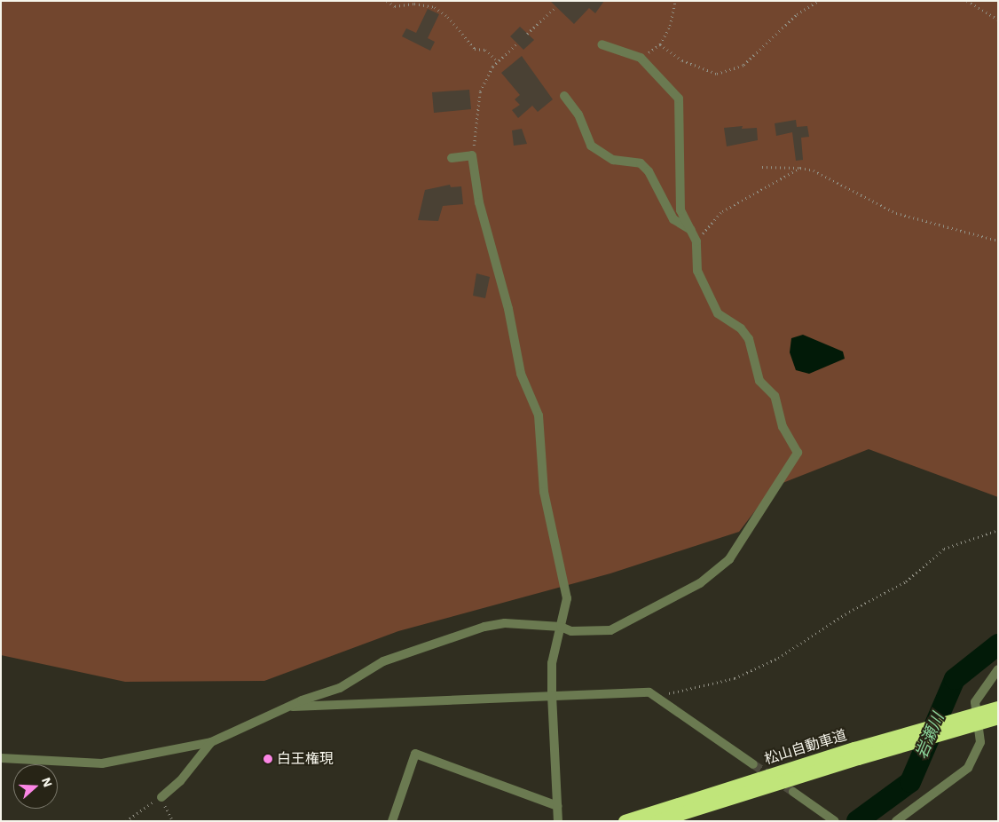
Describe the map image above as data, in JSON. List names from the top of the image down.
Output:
{
  "streets": {
    "highway": ["松山自動車道"]
  },
  "water": ["岩瀬川"],
  "places": ["白王権現"],
  "north": "right"
}
